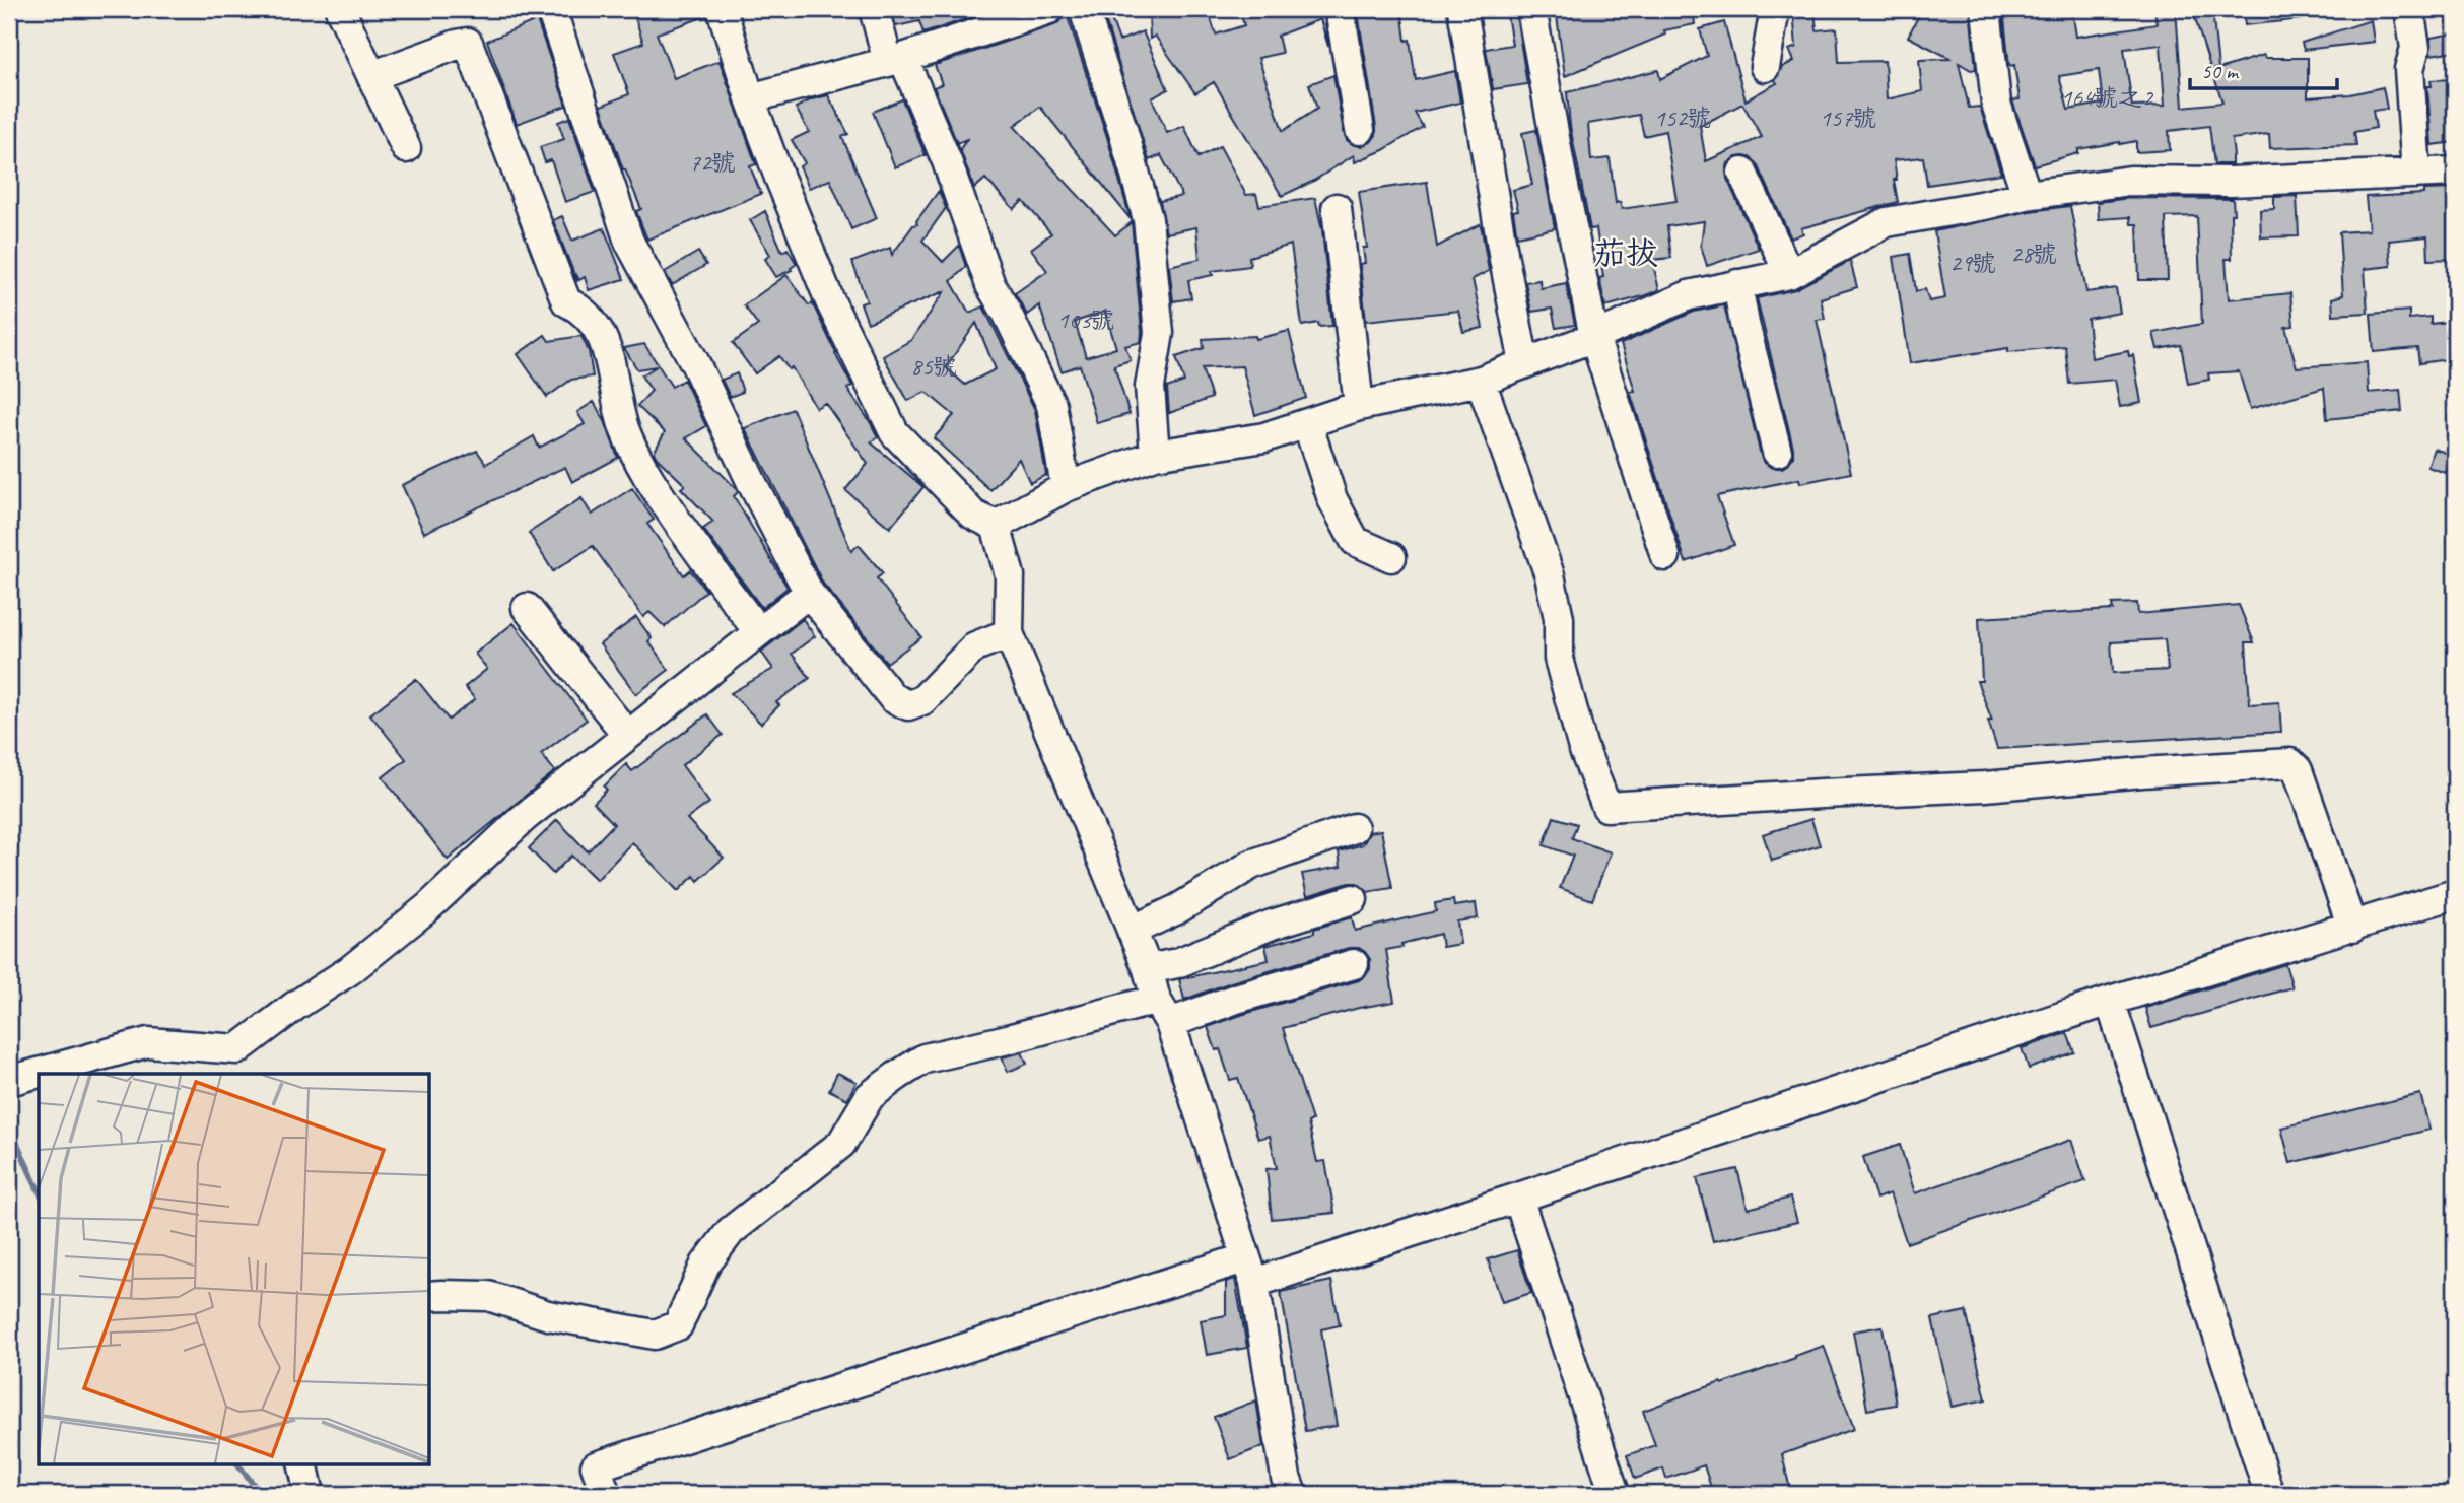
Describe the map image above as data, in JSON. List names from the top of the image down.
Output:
{
  "districts": ["茄拔"],
  "house_numbers": [
    "164號之2",
    "152號",
    "157號",
    "72號",
    "28號",
    "29號",
    "103號",
    "85號"
  ],
  "scale_bar": "50 m"
}
